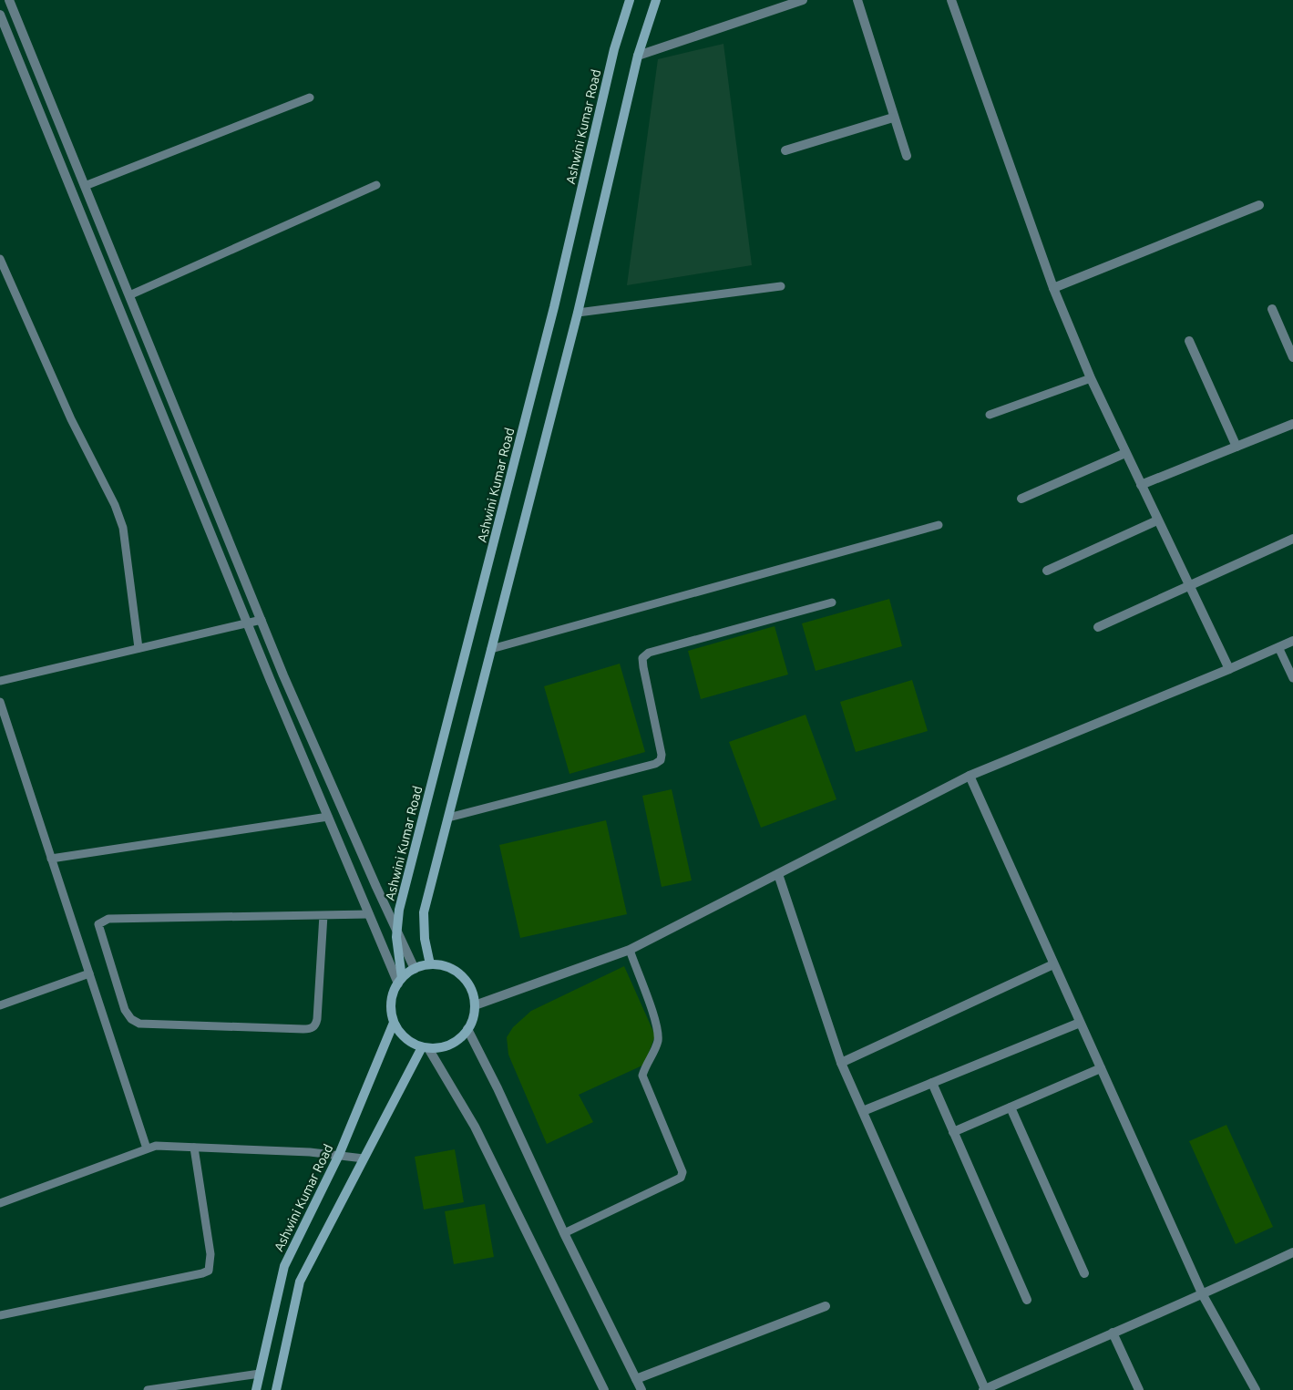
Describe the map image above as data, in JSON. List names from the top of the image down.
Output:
{
  "streets": {
    "main road": ["Ashwini Kumar Road"]
  }
}
